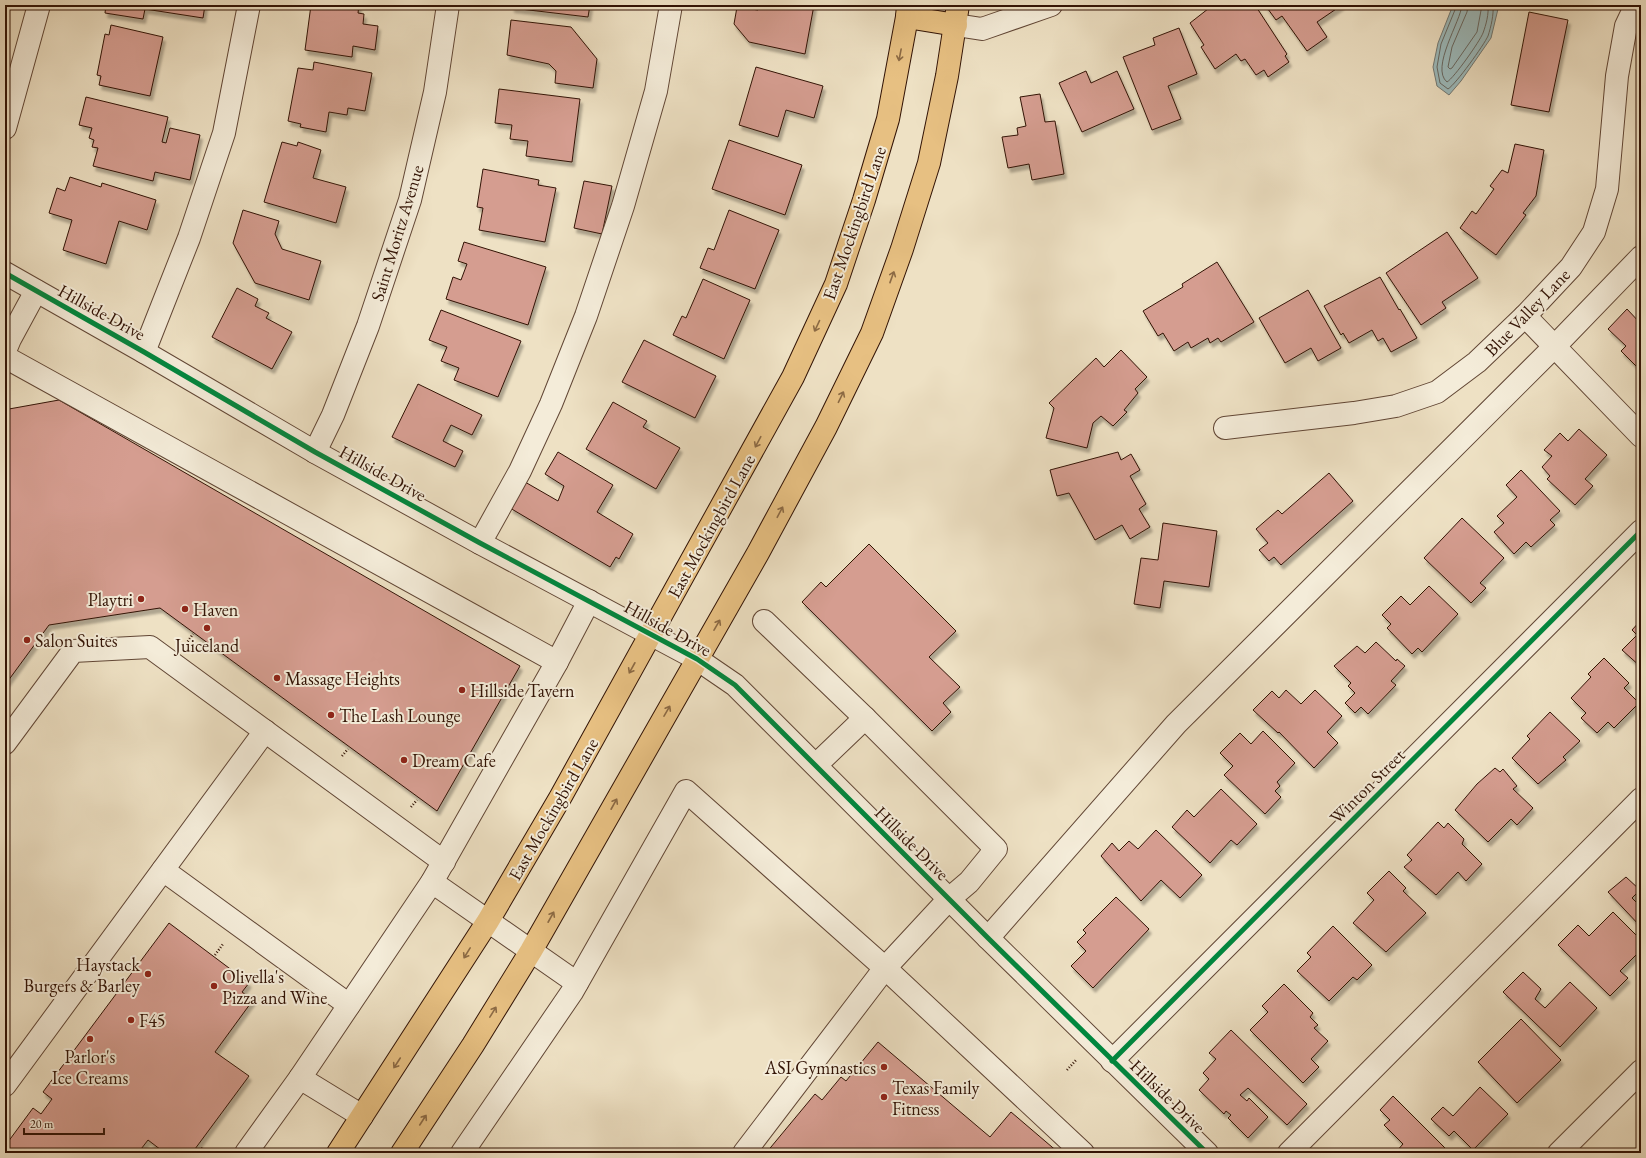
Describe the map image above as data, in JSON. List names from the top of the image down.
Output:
{
  "streets": {
    "main road": ["East Mockingbird Lane"],
    "street": [
      "Saint Moritz Avenue",
      "Hillside Drive",
      "Blue Valley Lane",
      "Winton Street"
    ]
  },
  "crossings": [
    ["East Mockingbird Lane", "Hillside Drive"],
    ["Saint Moritz Avenue", "Hillside Drive"],
    ["Hillside Drive", "Winton Street"]
  ],
  "places": [
    "Playtri",
    "Haven",
    "Juiceland",
    "Salon Suites",
    "Massage Heights",
    "Hillside Tavern",
    "The Lash Lounge",
    "Dream Cafe",
    "Haystack Burgers & Barley",
    "Olivella's Pizza and Wine",
    "F45",
    "Parlor's Ice Creams",
    "ASI Gymnastics",
    "Texas Family Fitness"
  ],
  "scale_bar": "20 m"
}
